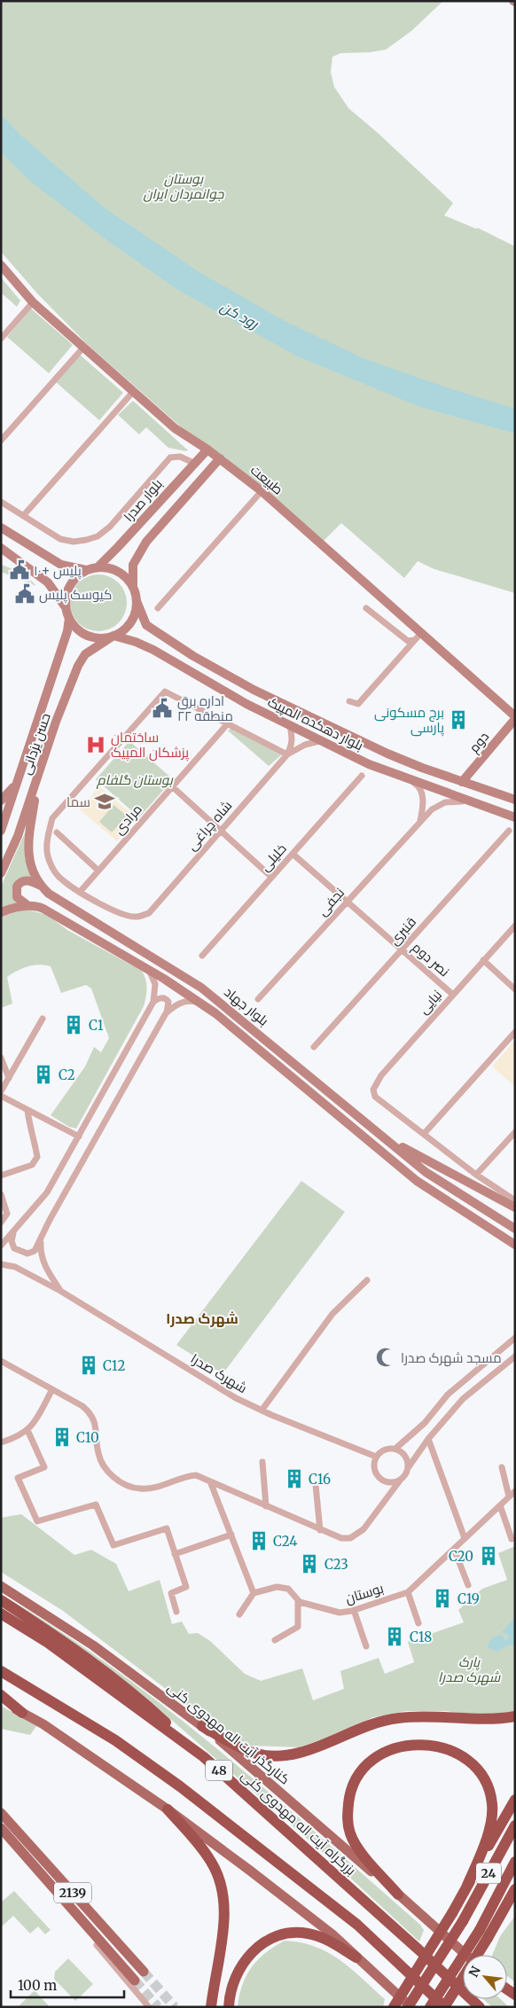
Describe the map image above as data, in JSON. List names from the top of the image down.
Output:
{
  "streets": {
    "highway": ["48", "بزرگراه آیت اله مهدوی کنی", "24"],
    "main road": ["کنارگذر آیت اله مهدوی کنی", "2139"],
    "street": [
      "طبیعت",
      "بلوار صدرا",
      "بلوار دهکده المپیک",
      "دوم",
      "حسن یزدانی",
      "مرادی",
      "شاه چراغی",
      "خلیلی",
      "نجفی",
      "قنبری",
      "نصر دوم",
      "نیایی",
      "بلوار جهاد",
      "شهرک صدرا",
      "بوستان"
    ]
  },
  "crossings": [
    ["طبیعت", "بلوار صدرا"],
    ["طبیعت", "دوم"],
    ["بلوار صدرا", "بلوار دهکده المپیک"],
    ["بلوار صدرا", "حسن یزدانی"],
    ["بلوار دهکده المپیک", "دوم"],
    ["بلوار دهکده المپیک", "حسن یزدانی"],
    ["بلوار دهکده المپیک", "نجفی"],
    ["حسن یزدانی", "بلوار جهاد"],
    ["مرادی", "شاه چراغی"],
    ["خلیلی", "نصر دوم"],
    ["نجفی", "نصر دوم"],
    ["قنبری", "نصر دوم"],
    ["نصر دوم", "نیایی"]
  ],
  "districts": ["شهرک صدرا"],
  "water": ["رود کن"],
  "parks": ["بوستان جوانمردان ایران", "بوستان گلفام", "پارک شهرک صدرا"],
  "places": {
    "public building": ["پلیس +۱۰", "کیوسک پلیس", "اداره برق منطقه ۲۲"],
    "building": [
      "برج مسکونی پارسی",
      "C1",
      "C2",
      "C12",
      "C10",
      "C16",
      "C24",
      "C20",
      "C23",
      "C19",
      "C18"
    ],
    "hospital": ["ساختمان پزشکان المپیک"],
    "school or university": ["سما"],
    "mosque": ["مسجد شهرک صدرا"]
  },
  "scale_bar": "100 m",
  "north": "top left"
}
